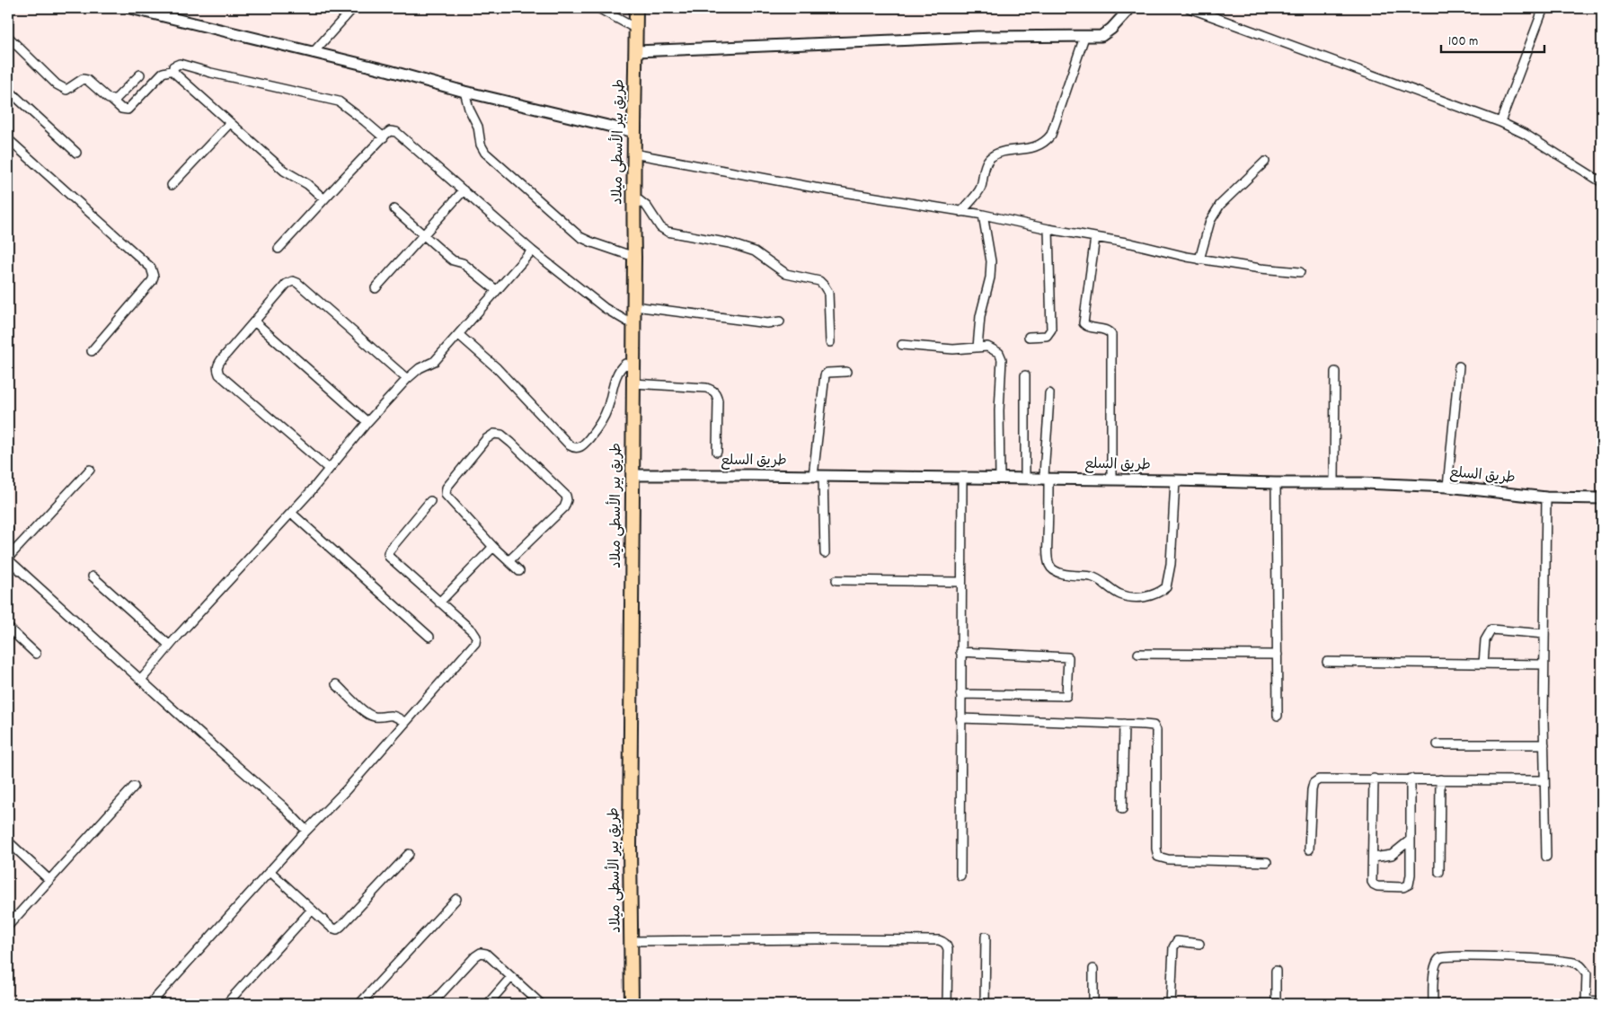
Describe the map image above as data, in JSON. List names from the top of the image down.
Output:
{
  "streets": {
    "main road": ["طريق بير الأسطى ميلاد"],
    "street": ["طريق السلع"]
  },
  "crossings": [
    ["طريق بير الأسطى ميلاد", "طريق السلع"]
  ],
  "scale_bar": "100 m"
}
